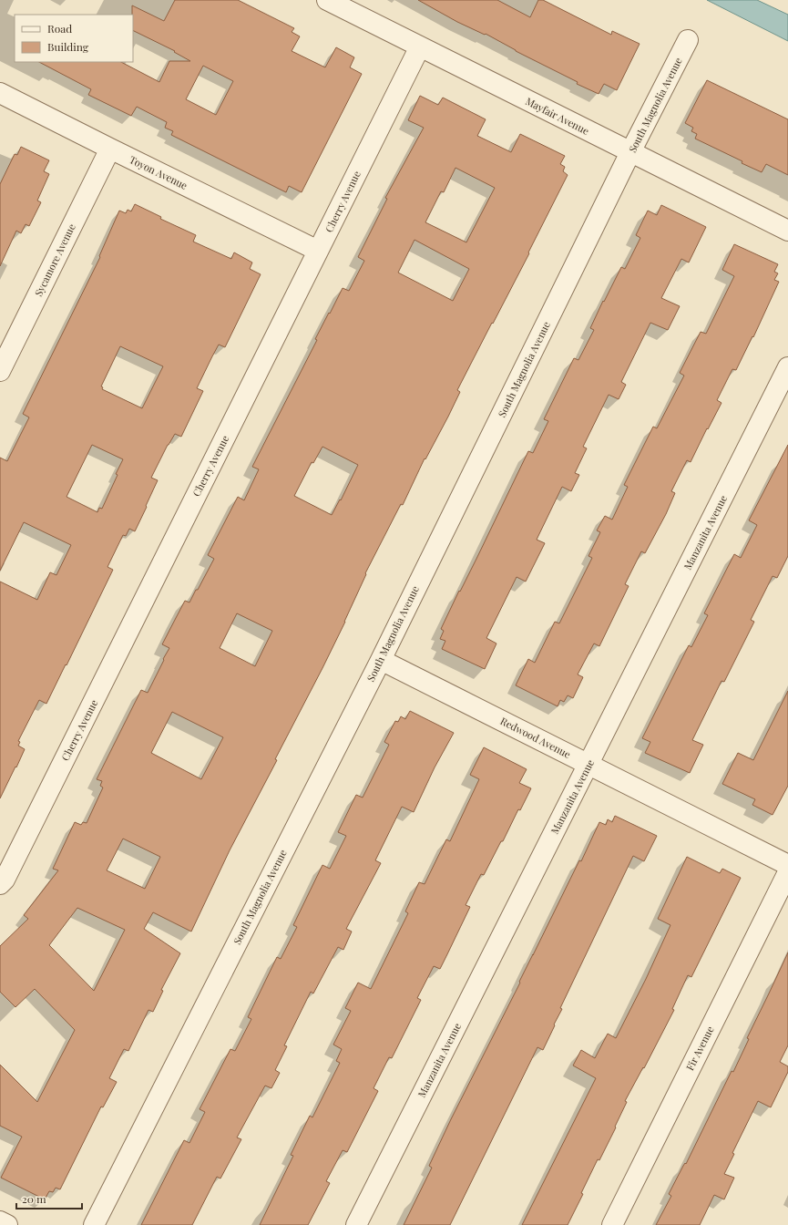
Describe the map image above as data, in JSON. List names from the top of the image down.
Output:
{
  "streets": {
    "street": [
      "South Magnolia Avenue",
      "Mayfair Avenue",
      "Toyon Avenue",
      "Cherry Avenue",
      "Sycamore Avenue",
      "Manzanita Avenue",
      "Redwood Avenue",
      "Fir Avenue"
    ]
  },
  "crossings": [
    ["South Magnolia Avenue", "Mayfair Avenue"],
    ["South Magnolia Avenue", "Redwood Avenue"],
    ["Mayfair Avenue", "Cherry Avenue"],
    ["Toyon Avenue", "Cherry Avenue"],
    ["Toyon Avenue", "Sycamore Avenue"],
    ["Manzanita Avenue", "Redwood Avenue"]
  ],
  "legend": ["Road", "Building"],
  "scale_bar": "20 m"
}
